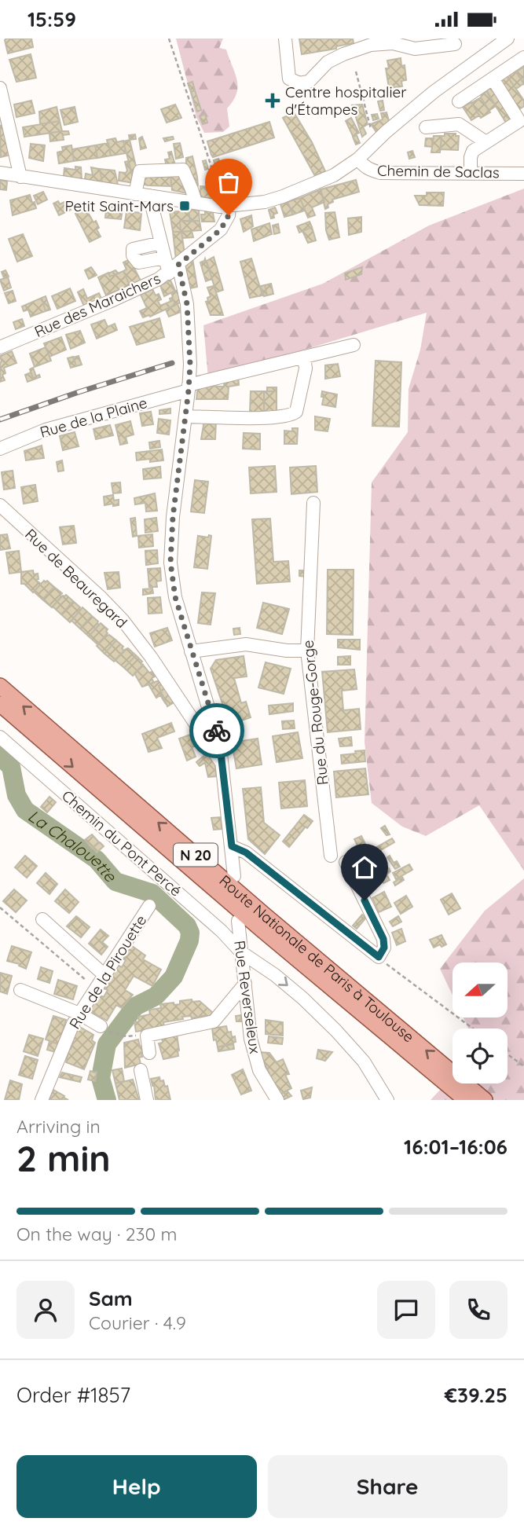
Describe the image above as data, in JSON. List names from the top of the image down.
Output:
{
  "streets": {
    "main road": ["N 20", "Route Nationale de Paris à Toulouse"],
    "street": [
      "Chemin de Saclas",
      "Rue des Maraichers",
      "Rue de la Plaine",
      "Rue de Beauregard",
      "Rue du Rouge-Gorge",
      "Chemin du Pont Percé",
      "Rue de la Pirouette",
      "Rue Reverseleux"
    ]
  },
  "crossings": [
    ["Chemin du Pont Percé", "Rue Reverseleux"]
  ],
  "water": ["La Chalouette"],
  "places": {
    "health": ["Centre hospitalier d'Étampes"],
    "transit": ["Petit Saint-Mars"]
  },
  "north": "left",
  "page": {
    "status": "15:59",
    "heading": ["2 min", "Arriving in", "16:01–16:06"],
    "panel": [
      "Sam",
      "Courier · 4.9",
      "Order #1857",
      "€39.25"
    ],
    "bar": "On the way · 230 m",
    "buttons": ["Help", "Share"]
  }
}
